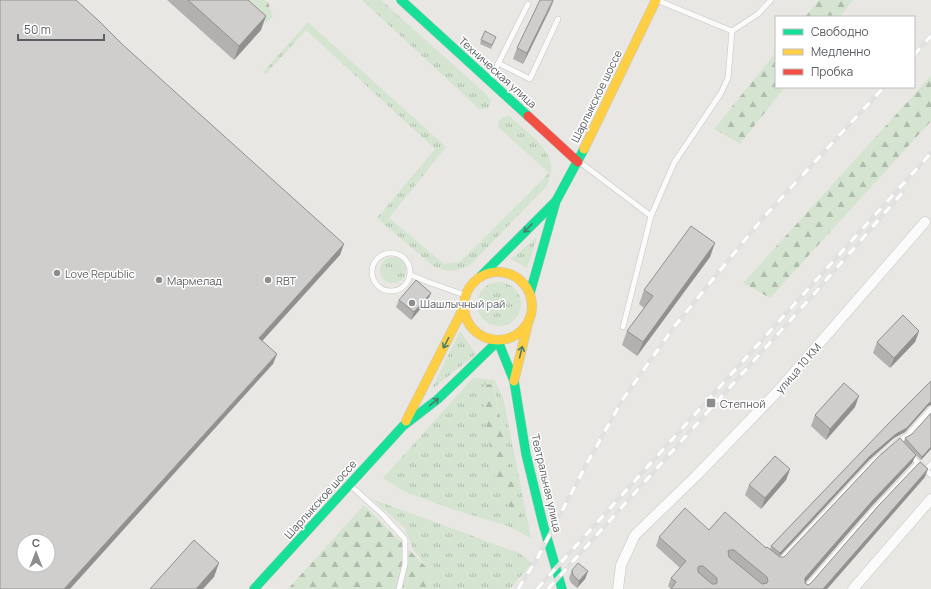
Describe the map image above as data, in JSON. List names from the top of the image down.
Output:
{
  "streets": {
    "main road": ["Техническая улица", "Шарлыкское шоссе", "Театральная улица"],
    "street": ["улица 10 КМ"]
  },
  "crossings": [
    ["Техническая улица", "Шарлыкское шоссе"],
    ["Шарлыкское шоссе", "Театральная улица"]
  ],
  "places": {
    "other": [
      "Love Republic",
      "Мармелад",
      "RBT",
      "Шашлычный рай"
    ],
    "transit": ["Степной"]
  },
  "legend": ["Свободно", "Медленно", "Пробка"],
  "scale_bar": "50 m",
  "north": "top"
}
